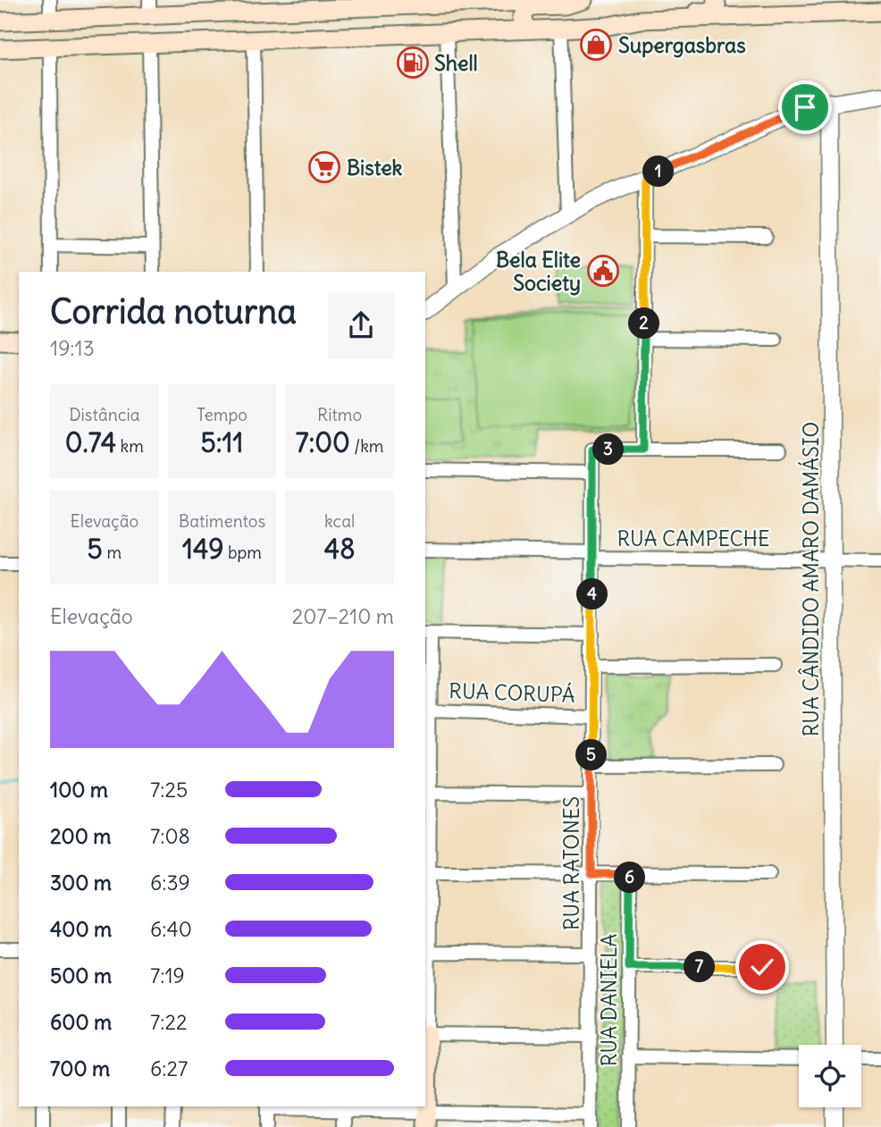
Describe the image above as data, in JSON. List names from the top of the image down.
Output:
{
  "streets": {
    "street": [
      "RUA CAMPECHE",
      "RUA CÂNDIDO AMARO DAMÁSIO",
      "RUA CORUPÁ",
      "RUA RATONES",
      "RUA DANIELA"
    ]
  },
  "crossings": [
    ["RUA CAMPECHE", "RUA CÂNDIDO AMARO DAMÁSIO"],
    ["RUA CAMPECHE", "RUA RATONES"],
    ["RUA CORUPÁ", "RUA RATONES"]
  ],
  "places": {
    "shop": ["Supergasbras"],
    "fuel station": ["Shell"],
    "supermarket": ["Bistek"],
    "public building": ["Bela Elite Society"]
  },
  "page": {
    "pins": [
      "1",
      "2",
      "3",
      "4",
      "5",
      "6",
      "7"
    ],
    "heading": ["Corrida noturna", "19:13"],
    "stats": [
      ["Distância", "0.74 km"],
      ["Tempo", "5:11"],
      ["Ritmo", "7:00 /km"],
      ["Elevação", "5 m"],
      ["Batimentos", "149 bpm"],
      ["kcal", "48"]
    ],
    "chart": ["Elevação", "207–210 m"],
    "list": [
      {
        "name": "100 m",
        "note": "7:25"
      },
      {
        "name": "200 m",
        "note": "7:08"
      },
      {
        "name": "300 m",
        "note": "6:39"
      },
      {
        "name": "400 m",
        "note": "6:40"
      },
      {
        "name": "500 m",
        "note": "7:19"
      },
      {
        "name": "600 m",
        "note": "7:22"
      },
      {
        "name": "700 m",
        "note": "6:27"
      }
    ]
  }
}
